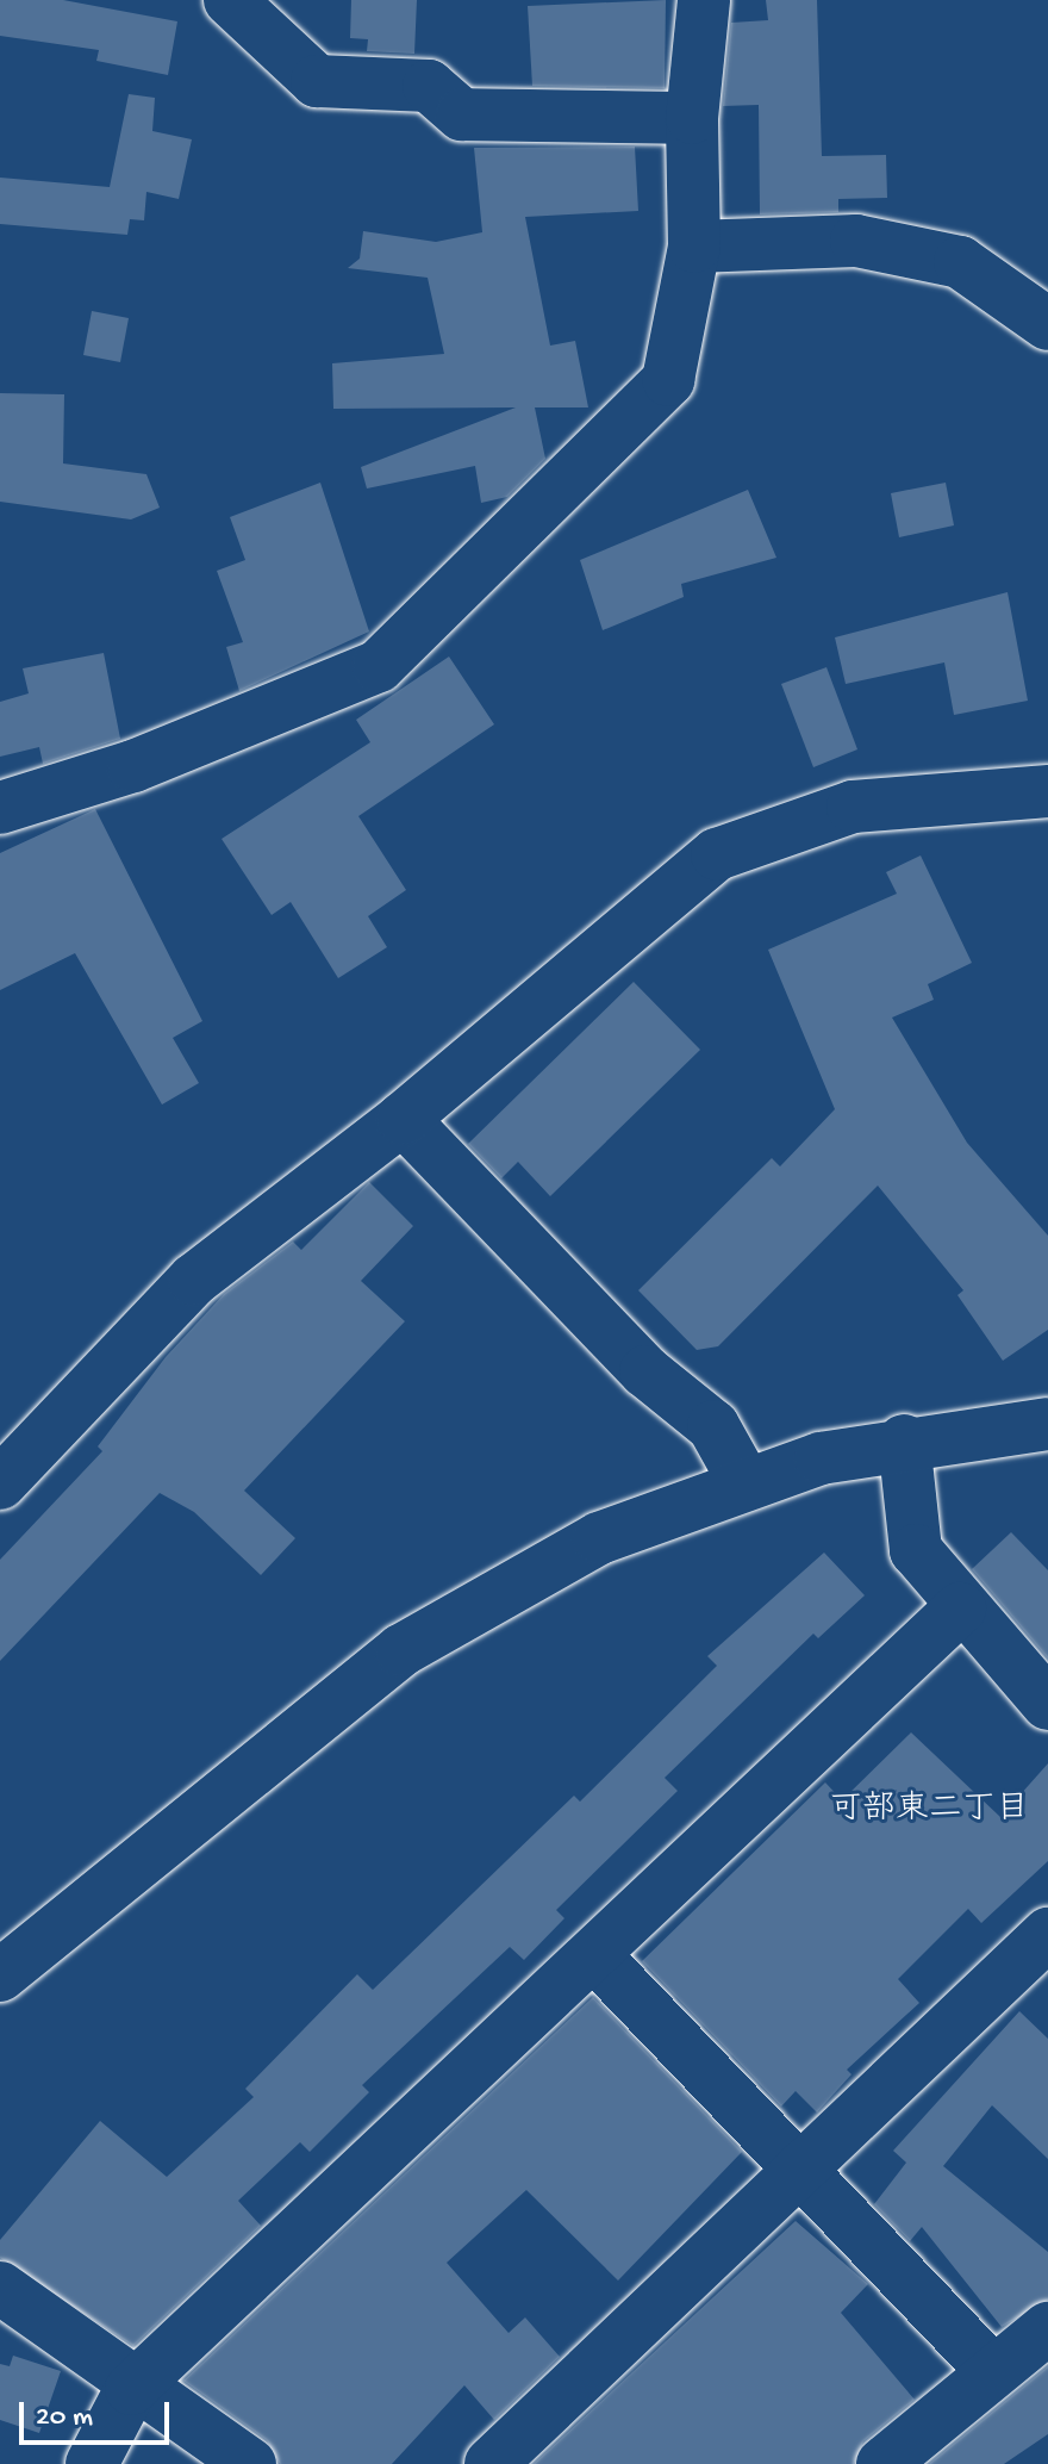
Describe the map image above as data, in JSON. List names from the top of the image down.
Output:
{
  "districts": ["可部東二丁目"],
  "scale_bar": "20 m"
}
